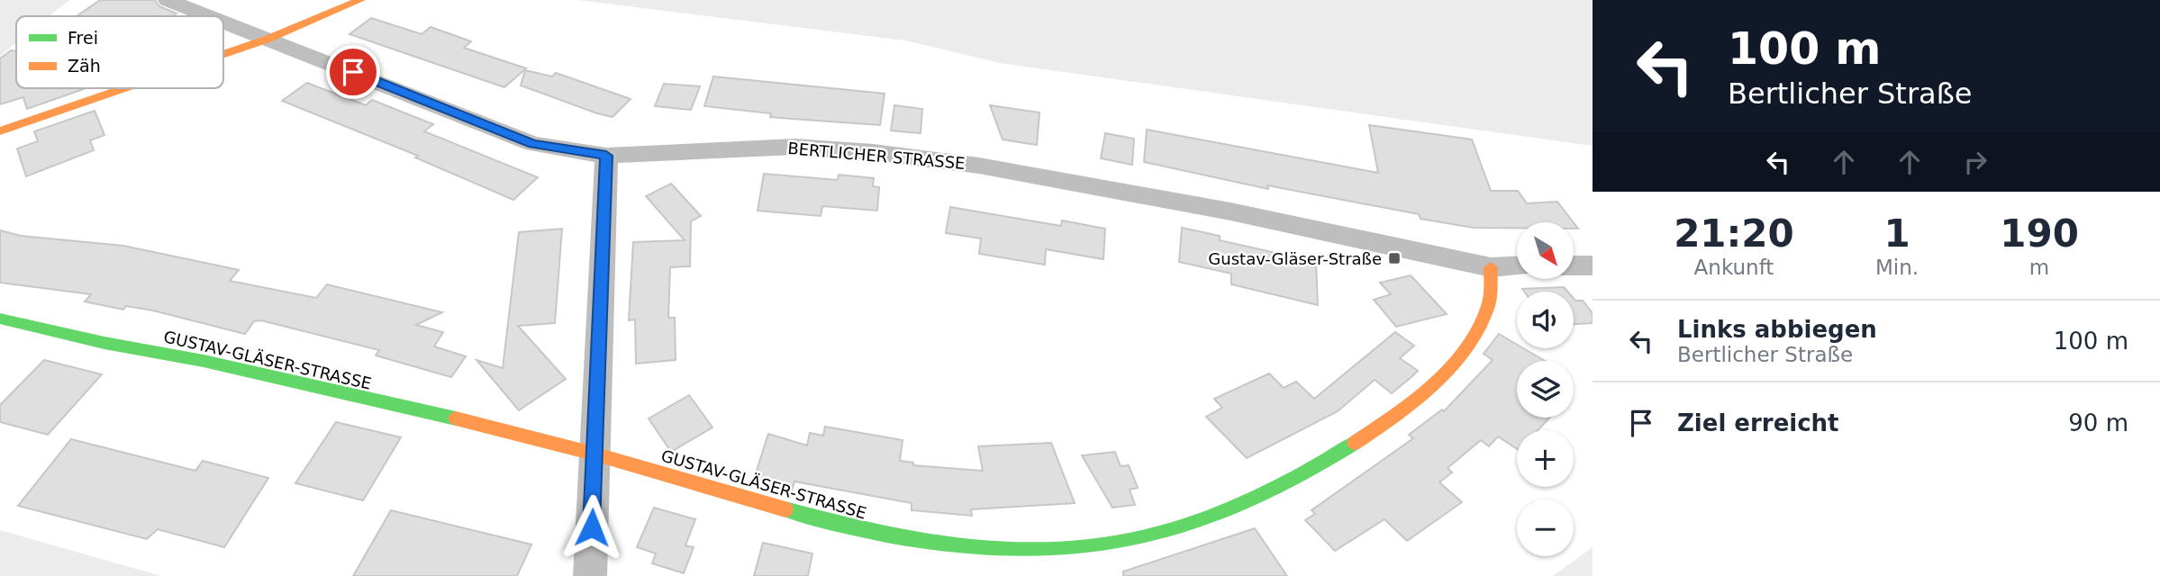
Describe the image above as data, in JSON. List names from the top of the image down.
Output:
{
  "streets": {
    "street": ["BERTLICHER STRASSE", "GUSTAV-GLÄSER-STRASSE"]
  },
  "crossings": [
    ["BERTLICHER STRASSE", "GUSTAV-GLÄSER-STRASSE"]
  ],
  "places": {
    "transit": ["Gustav-Gläser-Straße"]
  },
  "legend": ["Frei", "Zäh"],
  "north": "bottom right",
  "page": {
    "turn": ["100 m", "Bertlicher Straße"],
    "eta": [
      "21:20",
      "Ankunft",
      "1",
      "Min.",
      "190",
      "m"
    ],
    "map_buttons": ["+", "−"],
    "list": [
      {
        "name": "Links abbiegen",
        "note": "Bertlicher Straße",
        "value": "100 m"
      },
      {
        "name": "Ziel erreicht",
        "value": "90 m"
      }
    ]
  }
}
